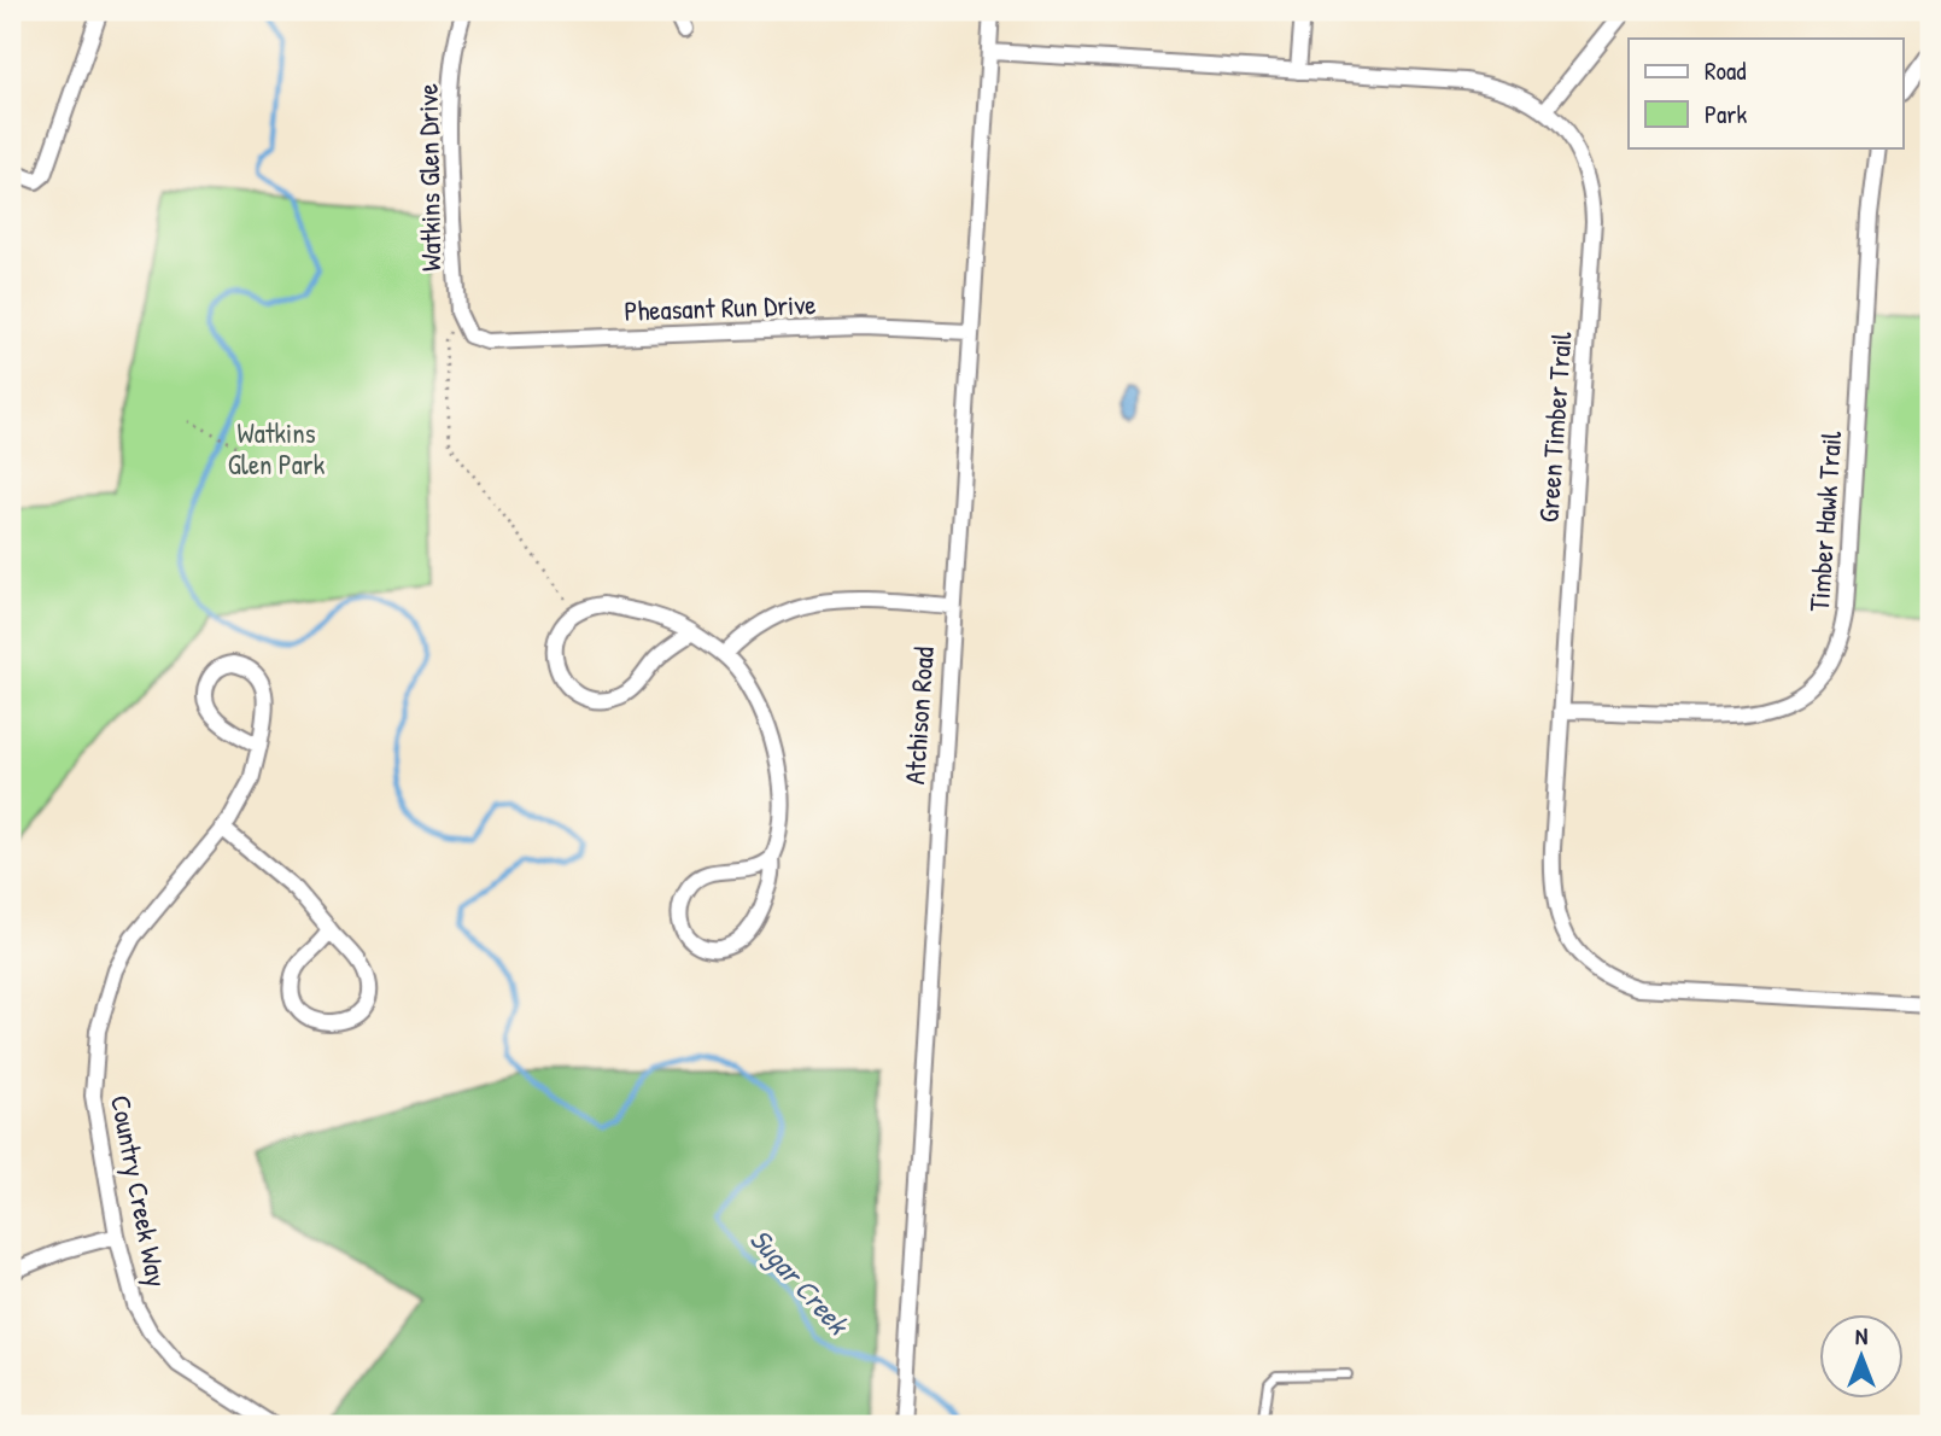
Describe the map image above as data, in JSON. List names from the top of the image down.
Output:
{
  "streets": {
    "street": [
      "Watkins Glen Drive",
      "Pheasant Run Drive",
      "Green Timber Trail",
      "Timber Hawk Trail",
      "Atchison Road",
      "Country Creek Way"
    ]
  },
  "crossings": [
    ["Watkins Glen Drive", "Pheasant Run Drive"],
    ["Pheasant Run Drive", "Atchison Road"],
    ["Green Timber Trail", "Timber Hawk Trail"],
    ["Green Timber Trail", "Atchison Road"]
  ],
  "water": ["Sugar Creek"],
  "parks": ["Watkins Glen Park"],
  "legend": ["Road", "Park"],
  "north": "top"
}
